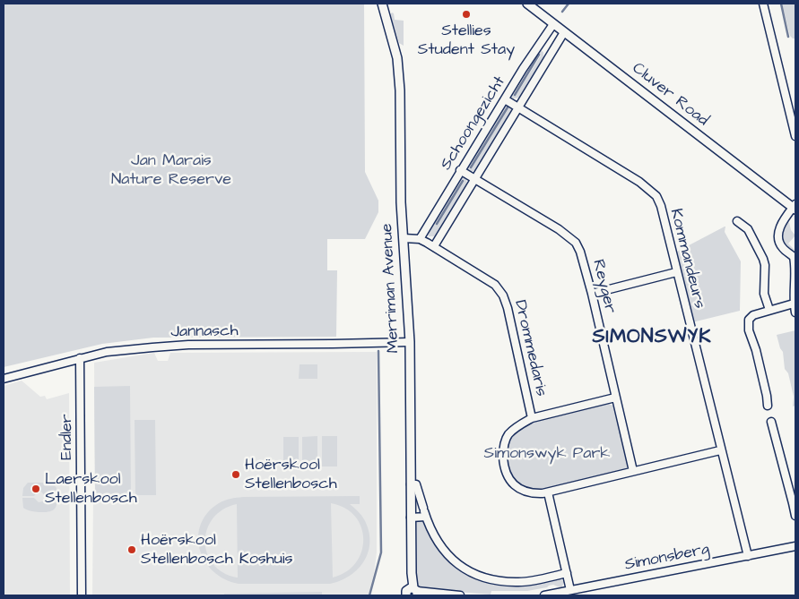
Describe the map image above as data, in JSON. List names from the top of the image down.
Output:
{
  "streets": {
    "street": [
      "Cluver Road",
      "Schoongezicht",
      "Kommandeurs",
      "Reyger",
      "Merriman Avenue",
      "Jannasch",
      "Drommedaris",
      "Endler",
      "Simonsberg"
    ]
  },
  "crossings": [
    ["Cluver Road", "Schoongezicht"],
    ["Schoongezicht", "Kommandeurs"],
    ["Schoongezicht", "Reyger"],
    ["Schoongezicht", "Drommedaris"],
    ["Kommandeurs", "Simonsberg"],
    ["Merriman Avenue", "Jannasch"],
    ["Merriman Avenue", "Drommedaris"],
    ["Jannasch", "Endler"]
  ],
  "districts": ["SIMONSWYK"],
  "parks": ["Jan Marais Nature Reserve", "Simonswyk Park"],
  "places": [
    "Stellies Student Stay",
    "Hoërskool Stellenbosch",
    "Laerskool Stellenbosch",
    "Hoërskool Stellenbosch Koshuis"
  ]
}
